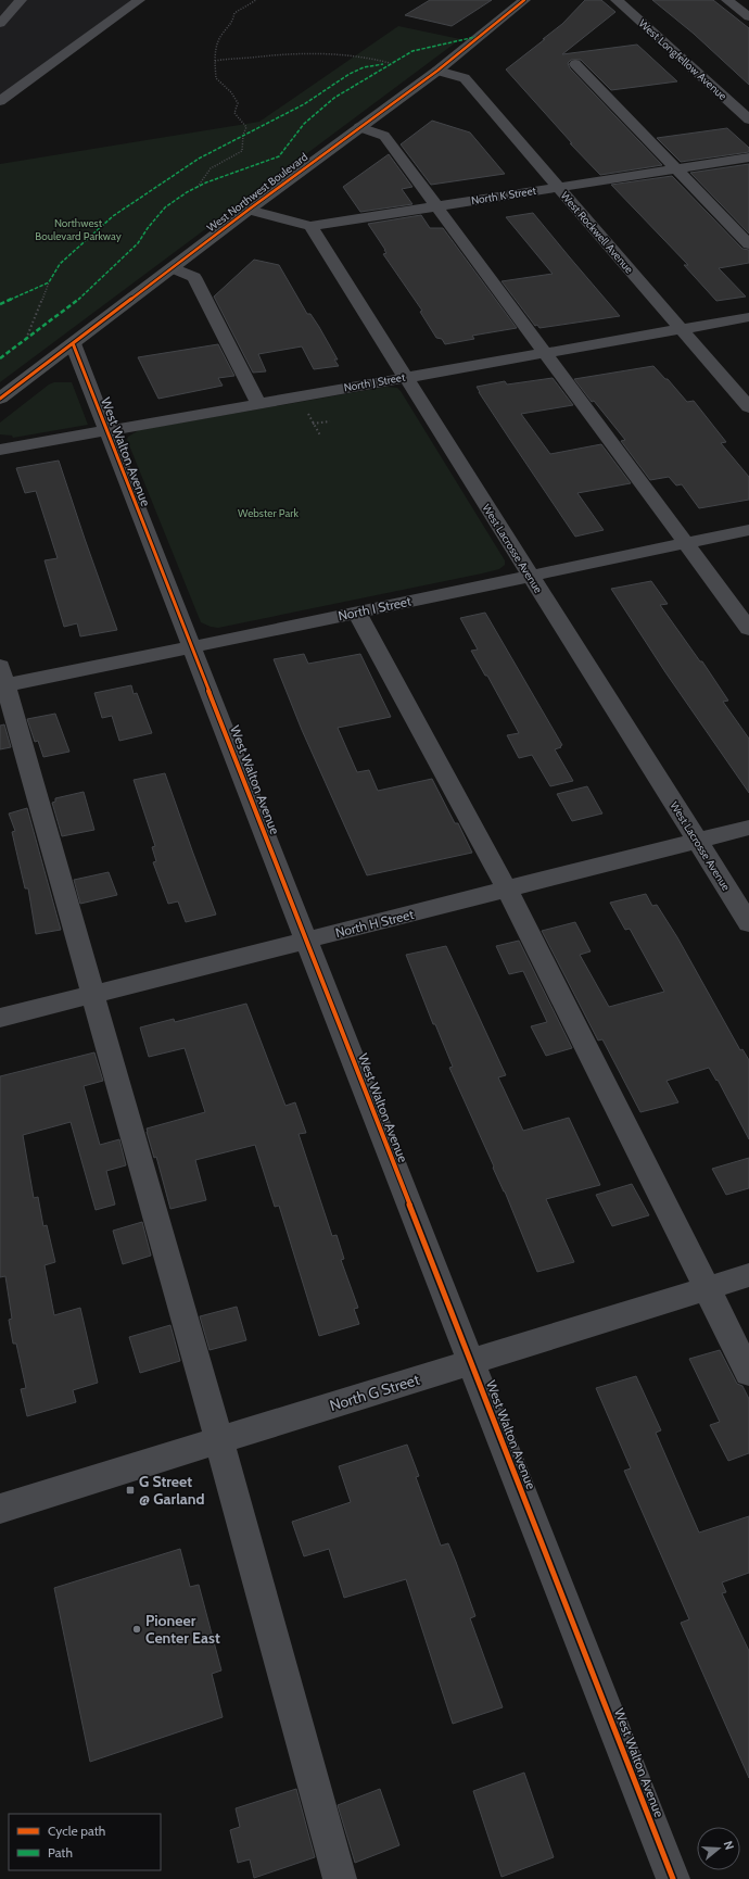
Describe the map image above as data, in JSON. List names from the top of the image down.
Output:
{
  "streets": {
    "main road": ["West Northwest Boulevard"],
    "street": [
      "West Longfellow Avenue",
      "North K Street",
      "West Rockwell Avenue",
      "North J Street",
      "West Walton Avenue",
      "West Lacrosse Avenue",
      "North I Street",
      "North H Street",
      "North G Street"
    ]
  },
  "crossings": [
    ["West Northwest Boulevard", "West Rockwell Avenue"],
    ["West Northwest Boulevard", "West Walton Avenue"],
    ["North K Street", "West Rockwell Avenue"],
    ["North K Street", "West Lacrosse Avenue"],
    ["West Rockwell Avenue", "North J Street"],
    ["North J Street", "West Walton Avenue"],
    ["North J Street", "West Lacrosse Avenue"],
    ["West Walton Avenue", "North I Street"],
    ["West Walton Avenue", "North H Street"],
    ["West Walton Avenue", "North G Street"],
    ["West Lacrosse Avenue", "North I Street"],
    ["West Lacrosse Avenue", "North H Street"]
  ],
  "parks": ["Northwest Boulevard Parkway", "Webster Park"],
  "places": {
    "transit": ["G Street @ Garland"],
    "other": ["Pioneer Center East"]
  },
  "legend": ["Cycle path", "Path"],
  "north": "right"
}
